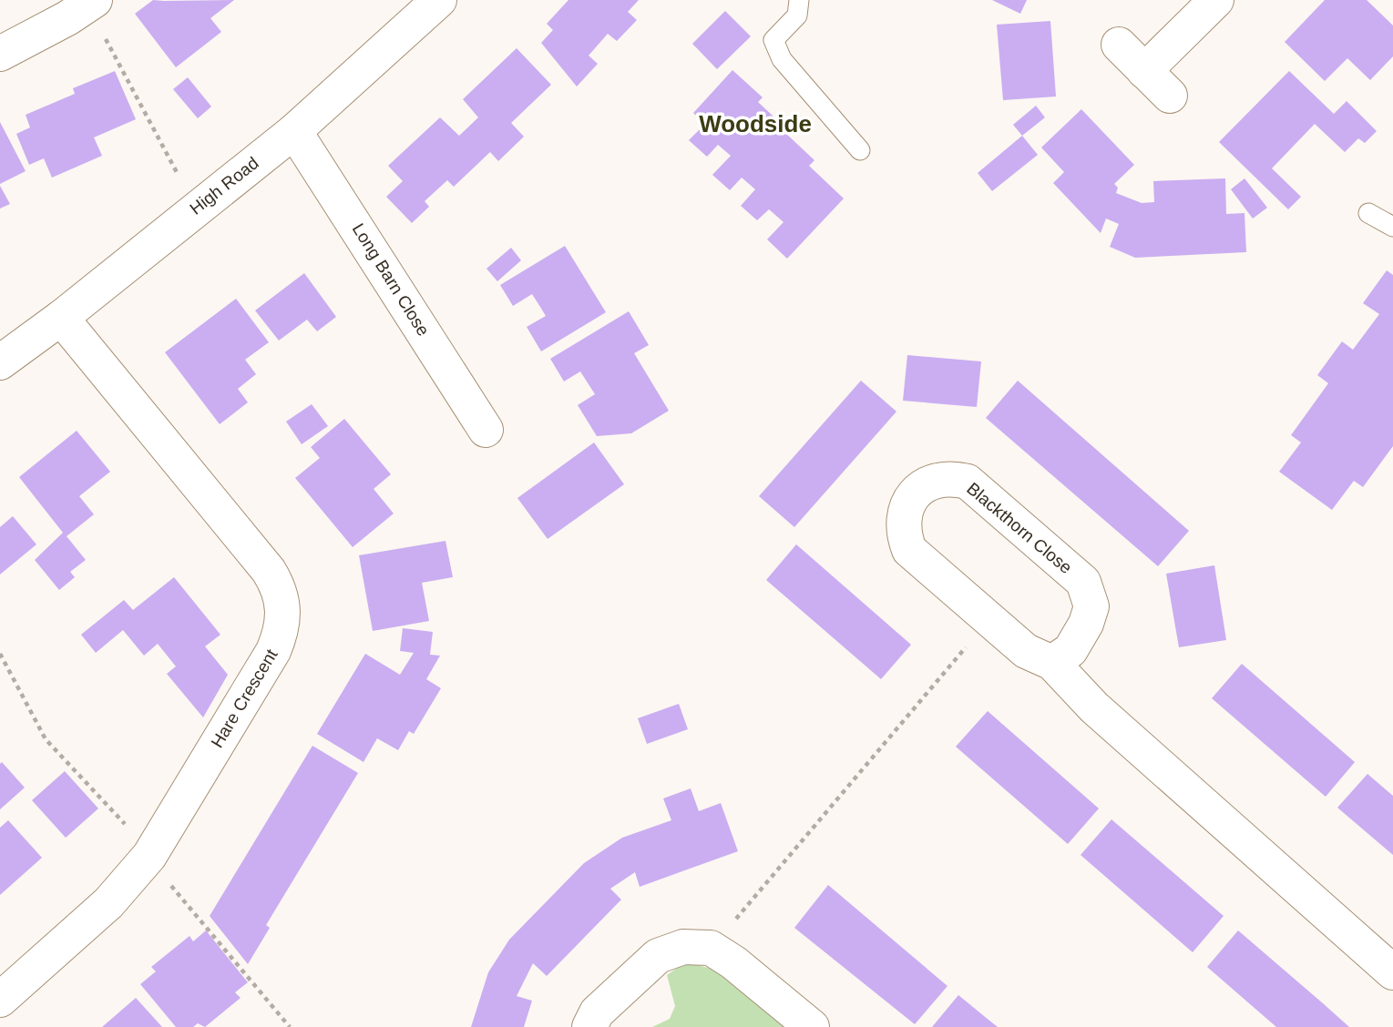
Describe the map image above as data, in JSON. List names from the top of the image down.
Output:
{
  "streets": {
    "street": [
      "High Road",
      "Long Barn Close",
      "Blackthorn Close",
      "Hare Crescent"
    ]
  },
  "crossings": [
    ["High Road", "Long Barn Close"],
    ["High Road", "Hare Crescent"]
  ],
  "districts": ["Woodside"]
}
